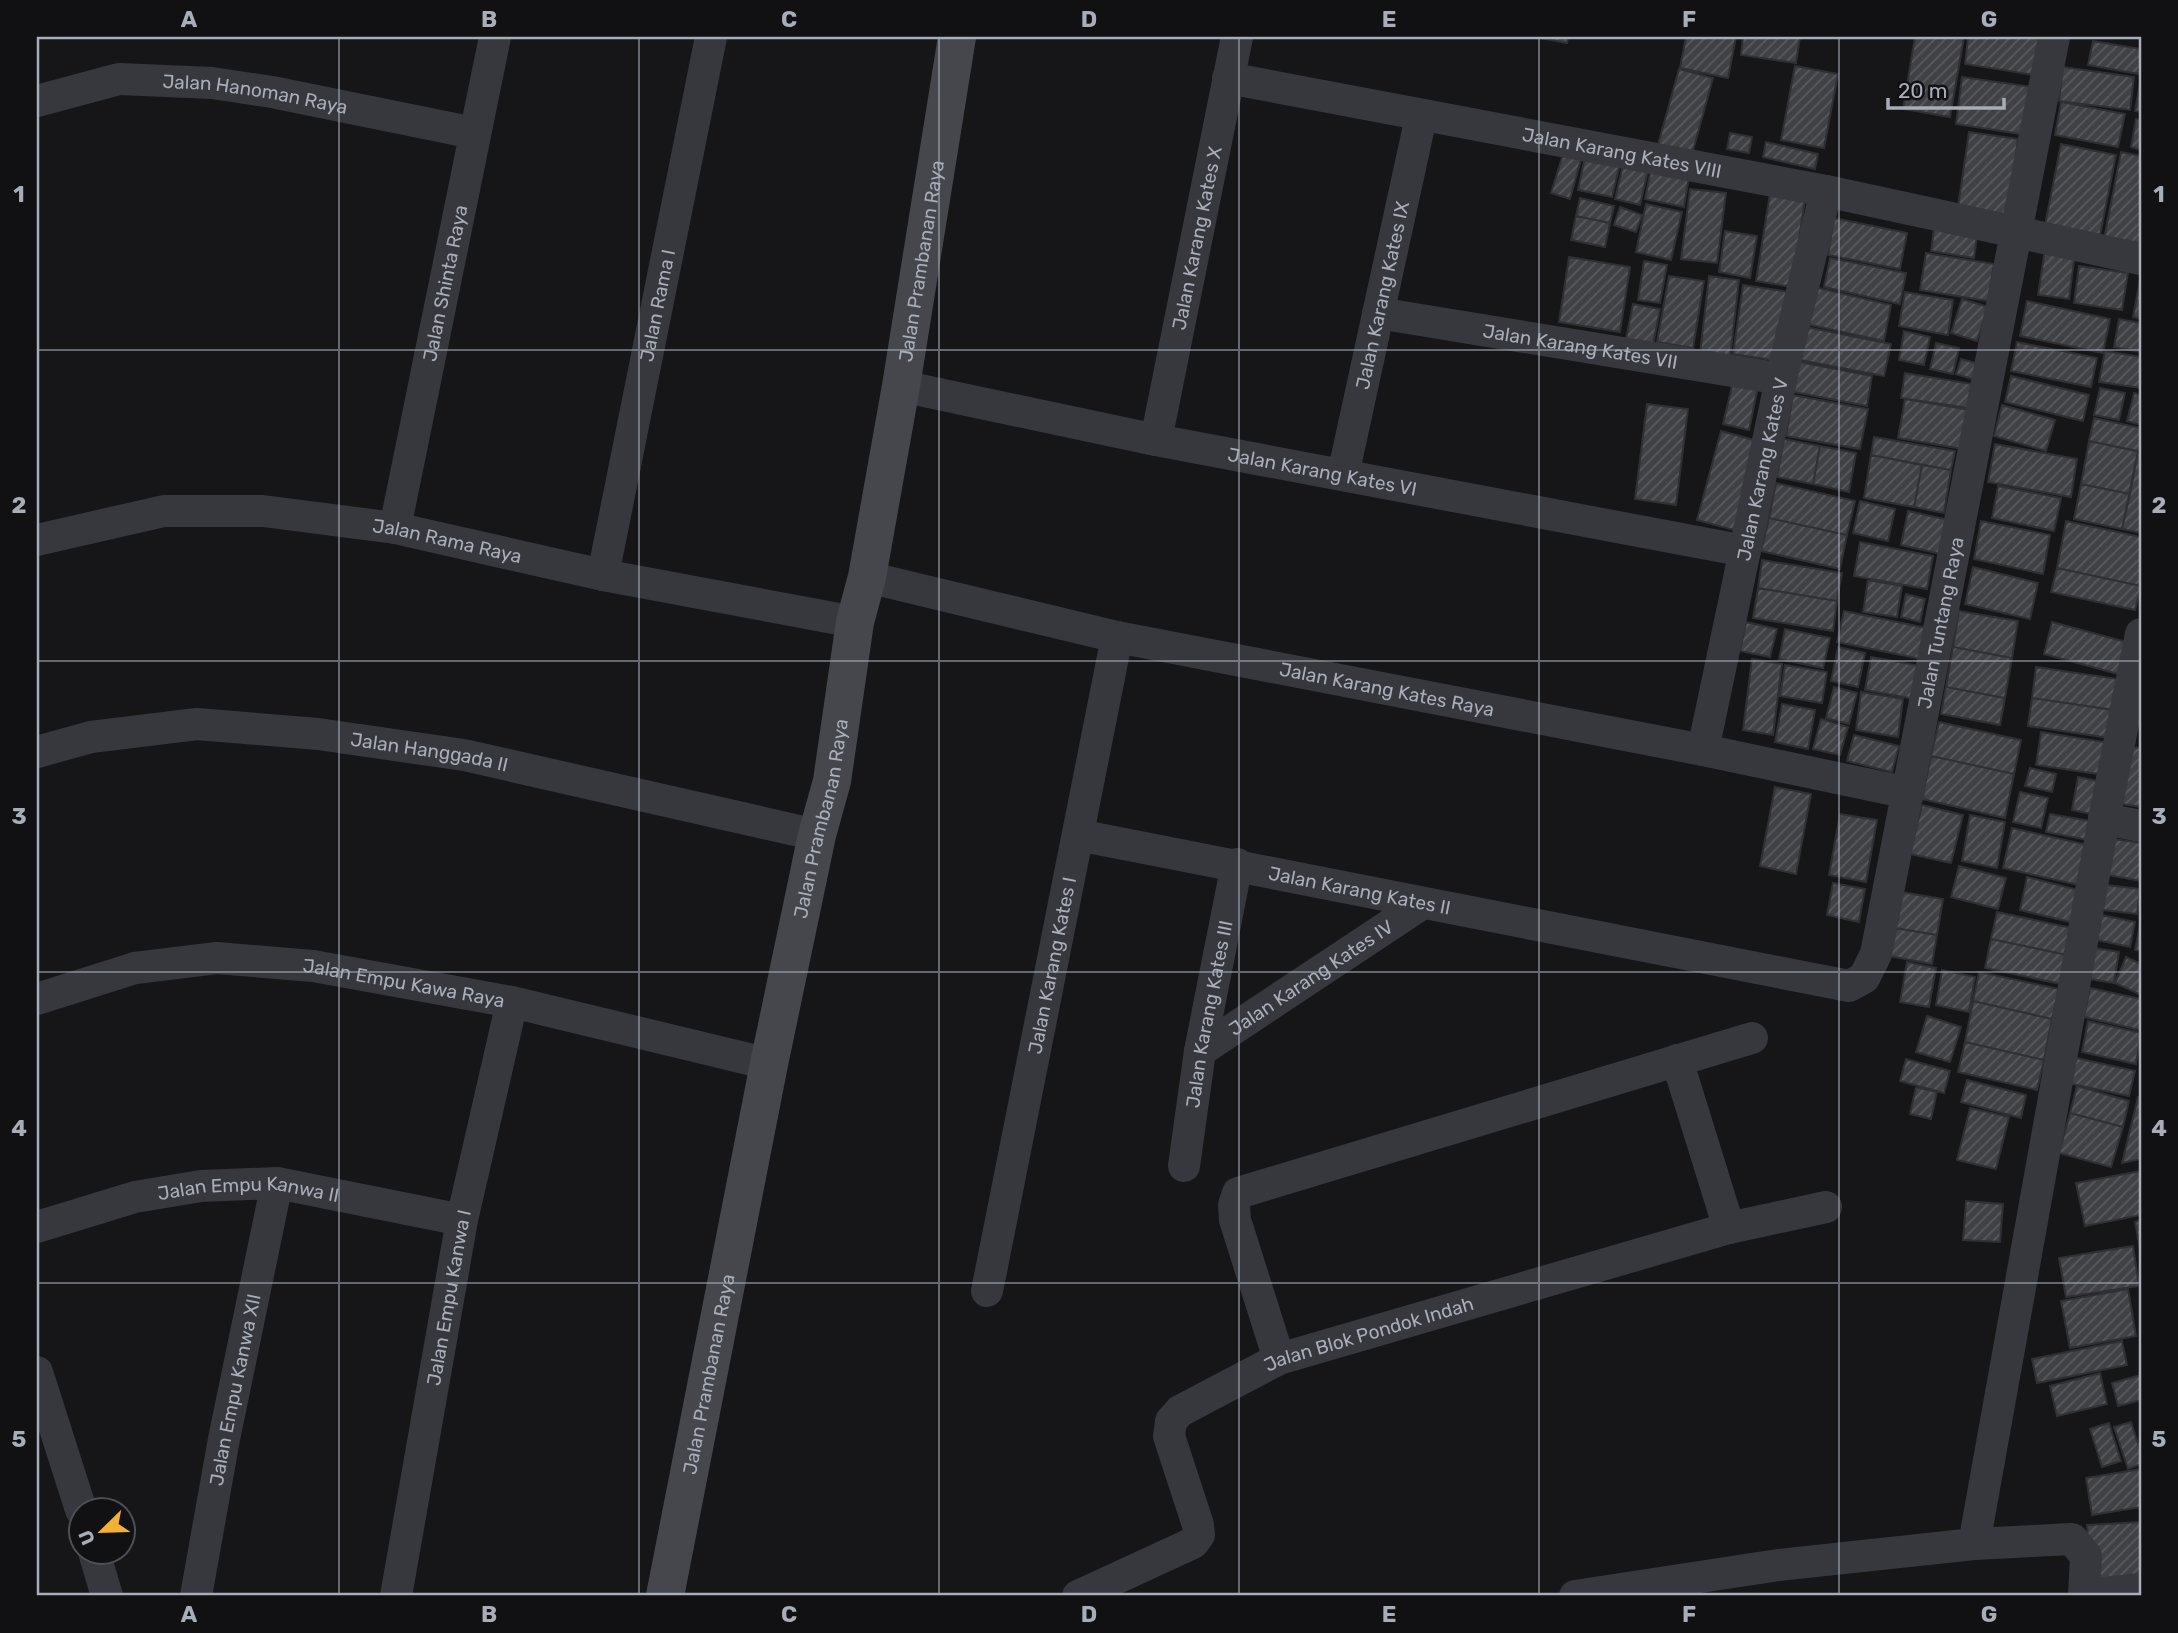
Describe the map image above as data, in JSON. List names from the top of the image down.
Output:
{
  "streets": {
    "street": [
      "Jalan Hanoman Raya",
      "Jalan Karang Kates VIII",
      "Jalan Karang Kates X",
      "Jalan Prambanan Raya",
      "Jalan Shinta Raya",
      "Jalan Karang Kates IX",
      "Jalan Rama I",
      "Jalan Karang Kates VII",
      "Jalan Karang Kates V",
      "Jalan Karang Kates VI",
      "Jalan Rama Raya",
      "Jalan Tuntang Raya",
      "Jalan Karang Kates Raya",
      "Jalan Hanggada II",
      "Jalan Karang Kates II",
      "Jalan Karang Kates I",
      "Jalan Karang Kates IV",
      "Jalan Empu Kawa Raya",
      "Jalan Karang Kates III",
      "Jalan Empu Kanwa II",
      "Jalan Empu Kanwa I",
      "Jalan Blok Pondok Indah",
      "Jalan Empu Kanwa XII"
    ]
  },
  "crossings": [
    ["Jalan Hanoman Raya", "Jalan Shinta Raya"],
    ["Jalan Karang Kates VIII", "Jalan Karang Kates X"],
    ["Jalan Karang Kates VIII", "Jalan Karang Kates IX"],
    ["Jalan Karang Kates VIII", "Jalan Karang Kates V"],
    ["Jalan Karang Kates VIII", "Jalan Tuntang Raya"],
    ["Jalan Karang Kates X", "Jalan Karang Kates VI"],
    ["Jalan Prambanan Raya", "Jalan Karang Kates VI"],
    ["Jalan Prambanan Raya", "Jalan Rama Raya"],
    ["Jalan Prambanan Raya", "Jalan Karang Kates Raya"],
    ["Jalan Prambanan Raya", "Jalan Hanggada II"],
    ["Jalan Prambanan Raya", "Jalan Empu Kawa Raya"],
    ["Jalan Shinta Raya", "Jalan Rama Raya"],
    ["Jalan Karang Kates IX", "Jalan Karang Kates VII"],
    ["Jalan Karang Kates IX", "Jalan Karang Kates VI"],
    ["Jalan Rama I", "Jalan Rama Raya"],
    ["Jalan Karang Kates VII", "Jalan Karang Kates V"],
    ["Jalan Karang Kates V", "Jalan Karang Kates VI"],
    ["Jalan Karang Kates V", "Jalan Karang Kates Raya"],
    ["Jalan Tuntang Raya", "Jalan Karang Kates Raya"],
    ["Jalan Tuntang Raya", "Jalan Karang Kates II"],
    ["Jalan Karang Kates Raya", "Jalan Karang Kates I"],
    ["Jalan Karang Kates II", "Jalan Karang Kates I"],
    ["Jalan Karang Kates II", "Jalan Karang Kates IV"],
    ["Jalan Karang Kates II", "Jalan Karang Kates III"],
    ["Jalan Karang Kates IV", "Jalan Karang Kates III"],
    ["Jalan Empu Kawa Raya", "Jalan Empu Kanwa I"],
    ["Jalan Empu Kanwa II", "Jalan Empu Kanwa I"],
    ["Jalan Empu Kanwa II", "Jalan Empu Kanwa XII"]
  ],
  "scale_bar": "20 m",
  "north": "bottom left",
  "grid": {
    "columns": [
      "A",
      "B",
      "C",
      "D",
      "E",
      "F",
      "G"
    ],
    "rows": [
      "1",
      "2",
      "3",
      "4",
      "5"
    ]
  }
}
